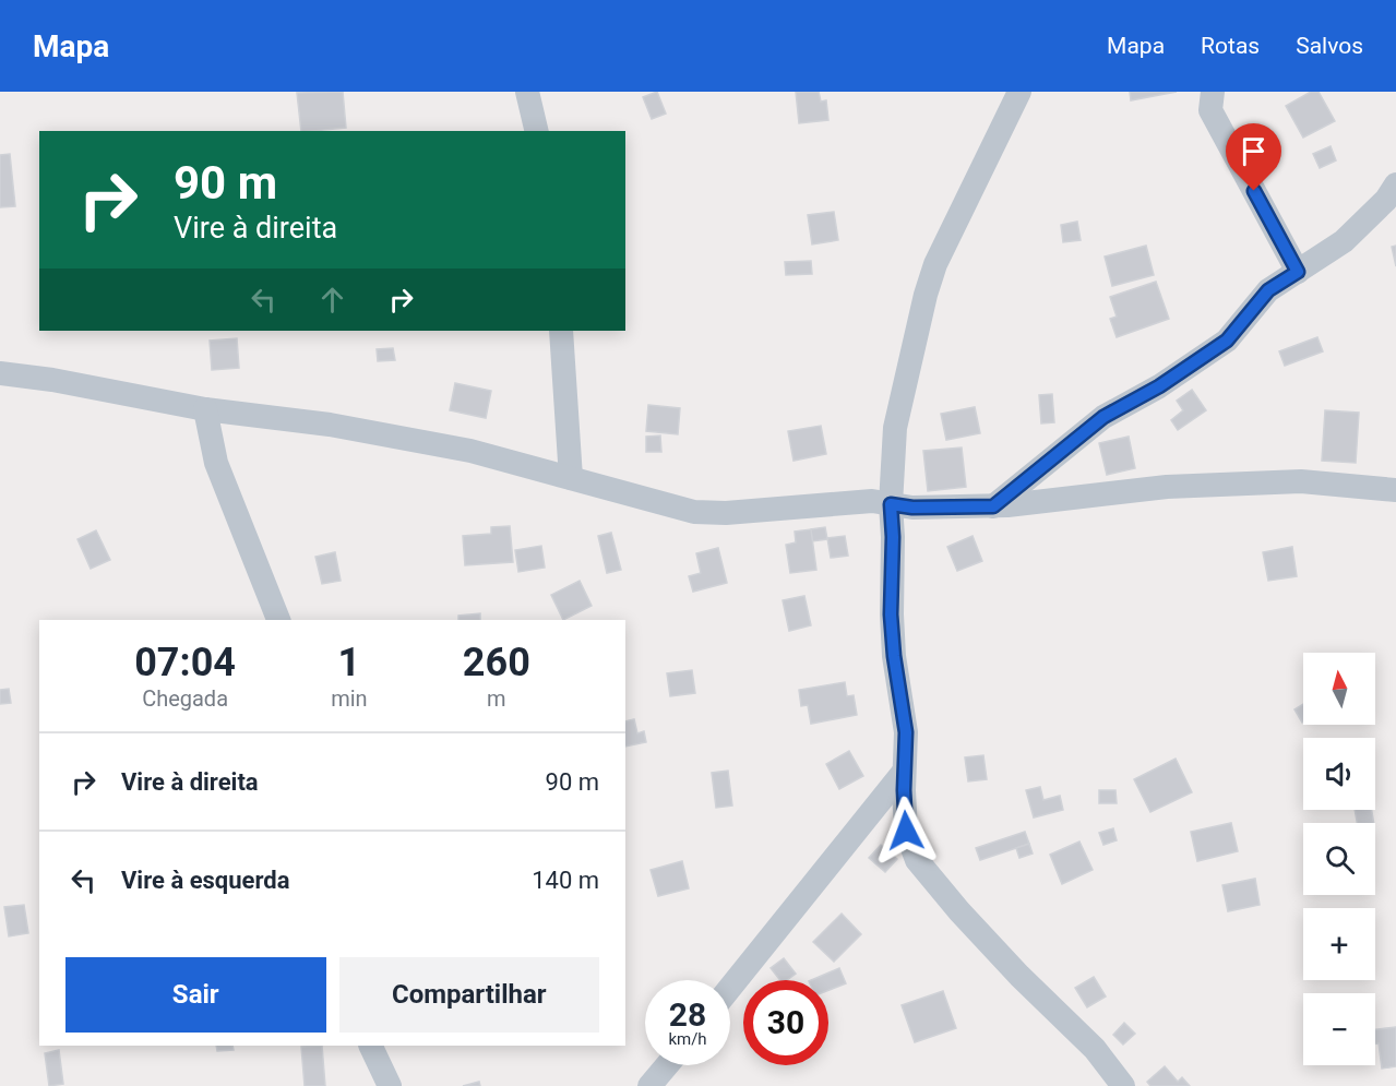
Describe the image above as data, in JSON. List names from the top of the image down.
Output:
{
  "north": "top",
  "page": {
    "header": "Mapa",
    "nav": ["Mapa", "Rotas", "Salvos"],
    "turn": ["90 m", "Vire à direita"],
    "eta": [
      "07:04",
      "Chegada",
      "1",
      "min",
      "260",
      "m"
    ],
    "map_buttons": ["+", "−"],
    "list": [
      {
        "name": "Vire à direita",
        "value": "90 m"
      },
      {
        "name": "Vire à esquerda",
        "value": "140 m"
      }
    ],
    "buttons": ["Sair", "Compartilhar"],
    "speed": "28 km/h",
    "limit": "30"
  }
}
